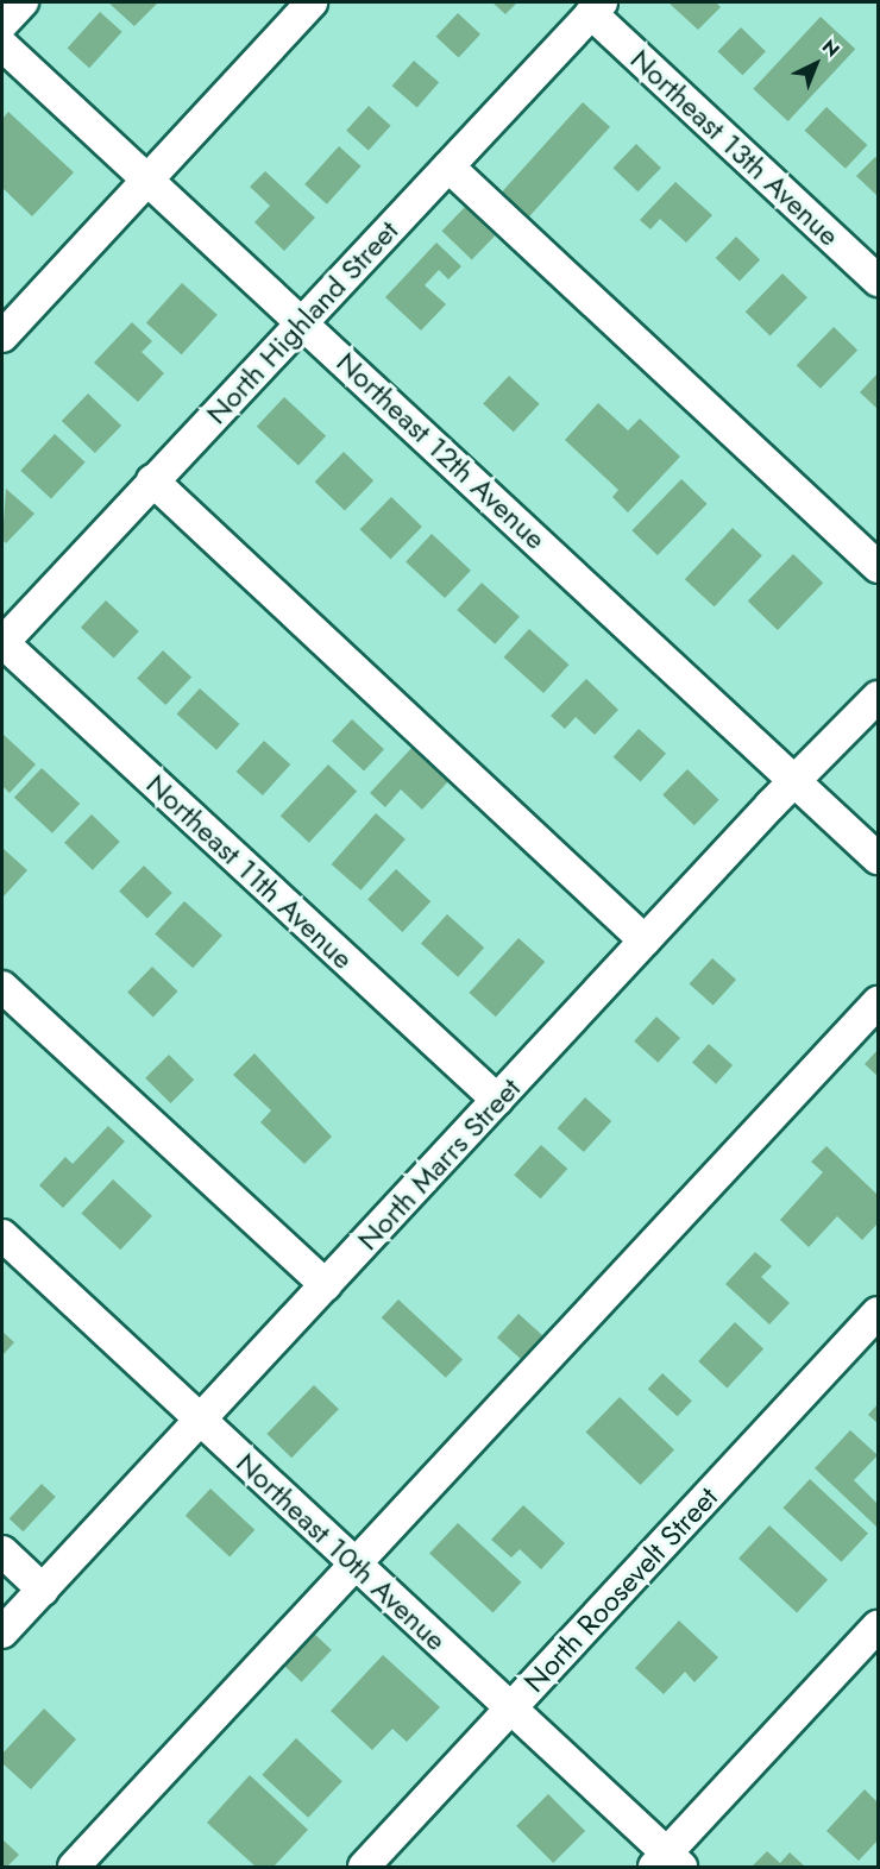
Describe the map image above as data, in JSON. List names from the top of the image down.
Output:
{
  "streets": {
    "street": [
      "Northeast 13th Avenue",
      "North Highland Street",
      "Northeast 12th Avenue",
      "Northeast 11th Avenue",
      "North Marrs Street",
      "Northeast 10th Avenue",
      "North Roosevelt Street"
    ]
  },
  "crossings": [
    ["Northeast 13th Avenue", "North Highland Street"],
    ["North Highland Street", "Northeast 12th Avenue"],
    ["North Highland Street", "Northeast 11th Avenue"],
    ["Northeast 12th Avenue", "North Marrs Street"],
    ["Northeast 11th Avenue", "North Marrs Street"],
    ["North Marrs Street", "Northeast 10th Avenue"],
    ["Northeast 10th Avenue", "North Roosevelt Street"]
  ],
  "north": "top right"
}
